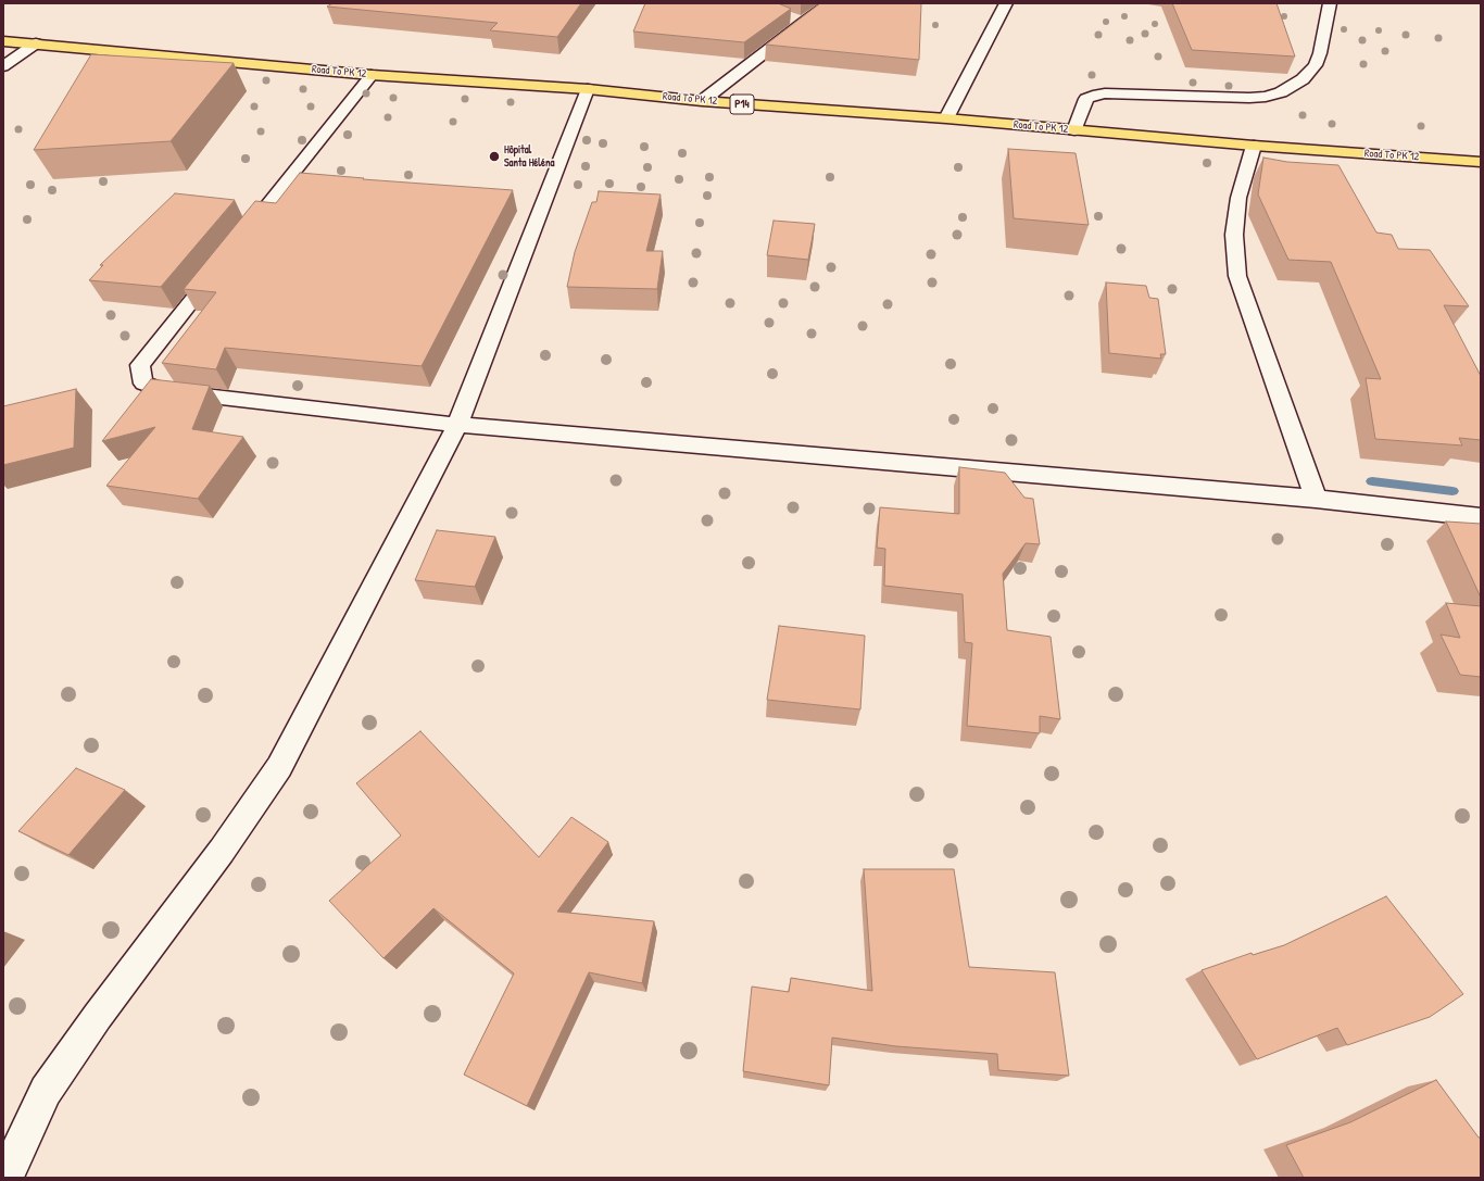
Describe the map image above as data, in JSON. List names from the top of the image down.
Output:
{
  "streets": {
    "main road": ["Road To PK 12", "P14"]
  },
  "places": ["Hôpital Santa Héléna"]
}
